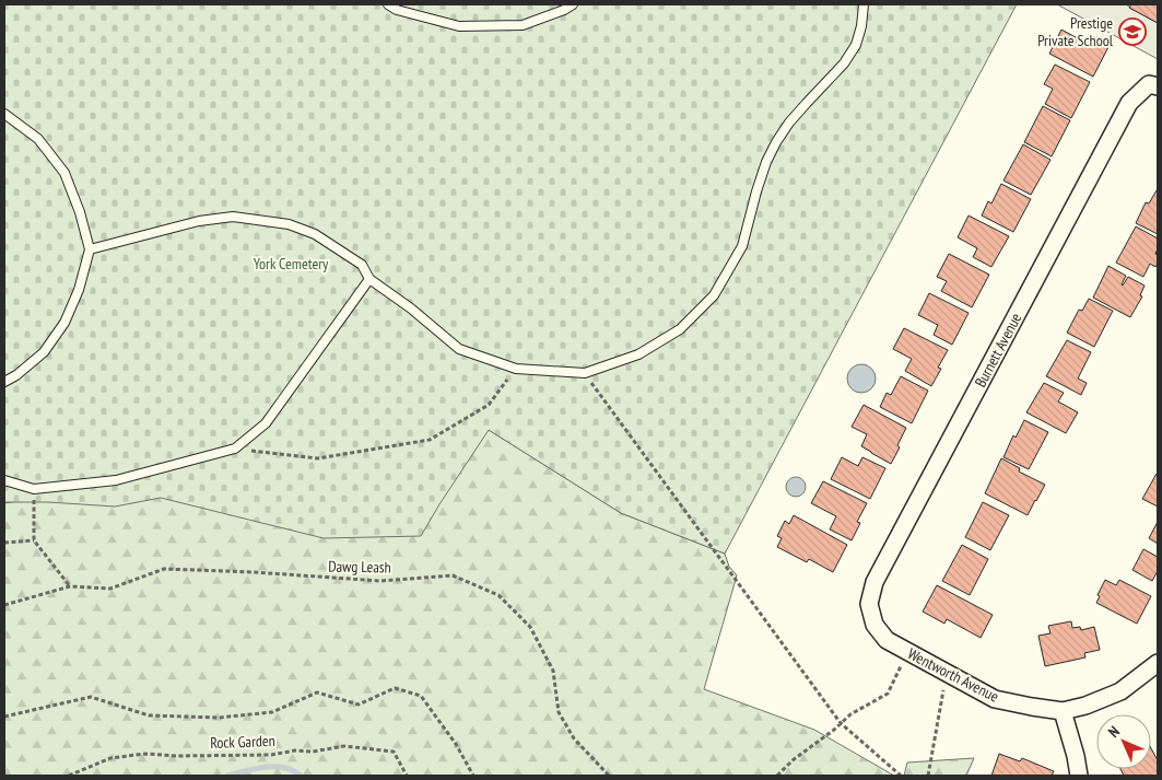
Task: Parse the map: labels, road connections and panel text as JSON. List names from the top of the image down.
{
  "streets": {
    "street": ["Burnett Avenue", "Wentworth Avenue"],
    "path": ["Dawg Leash", "Rock Garden"]
  },
  "crossings": [
    ["Burnett Avenue", "Wentworth Avenue"]
  ],
  "parks": ["York Cemetery"],
  "places": {
    "school or university": ["Prestige Private School"]
  },
  "north": "top left"
}
